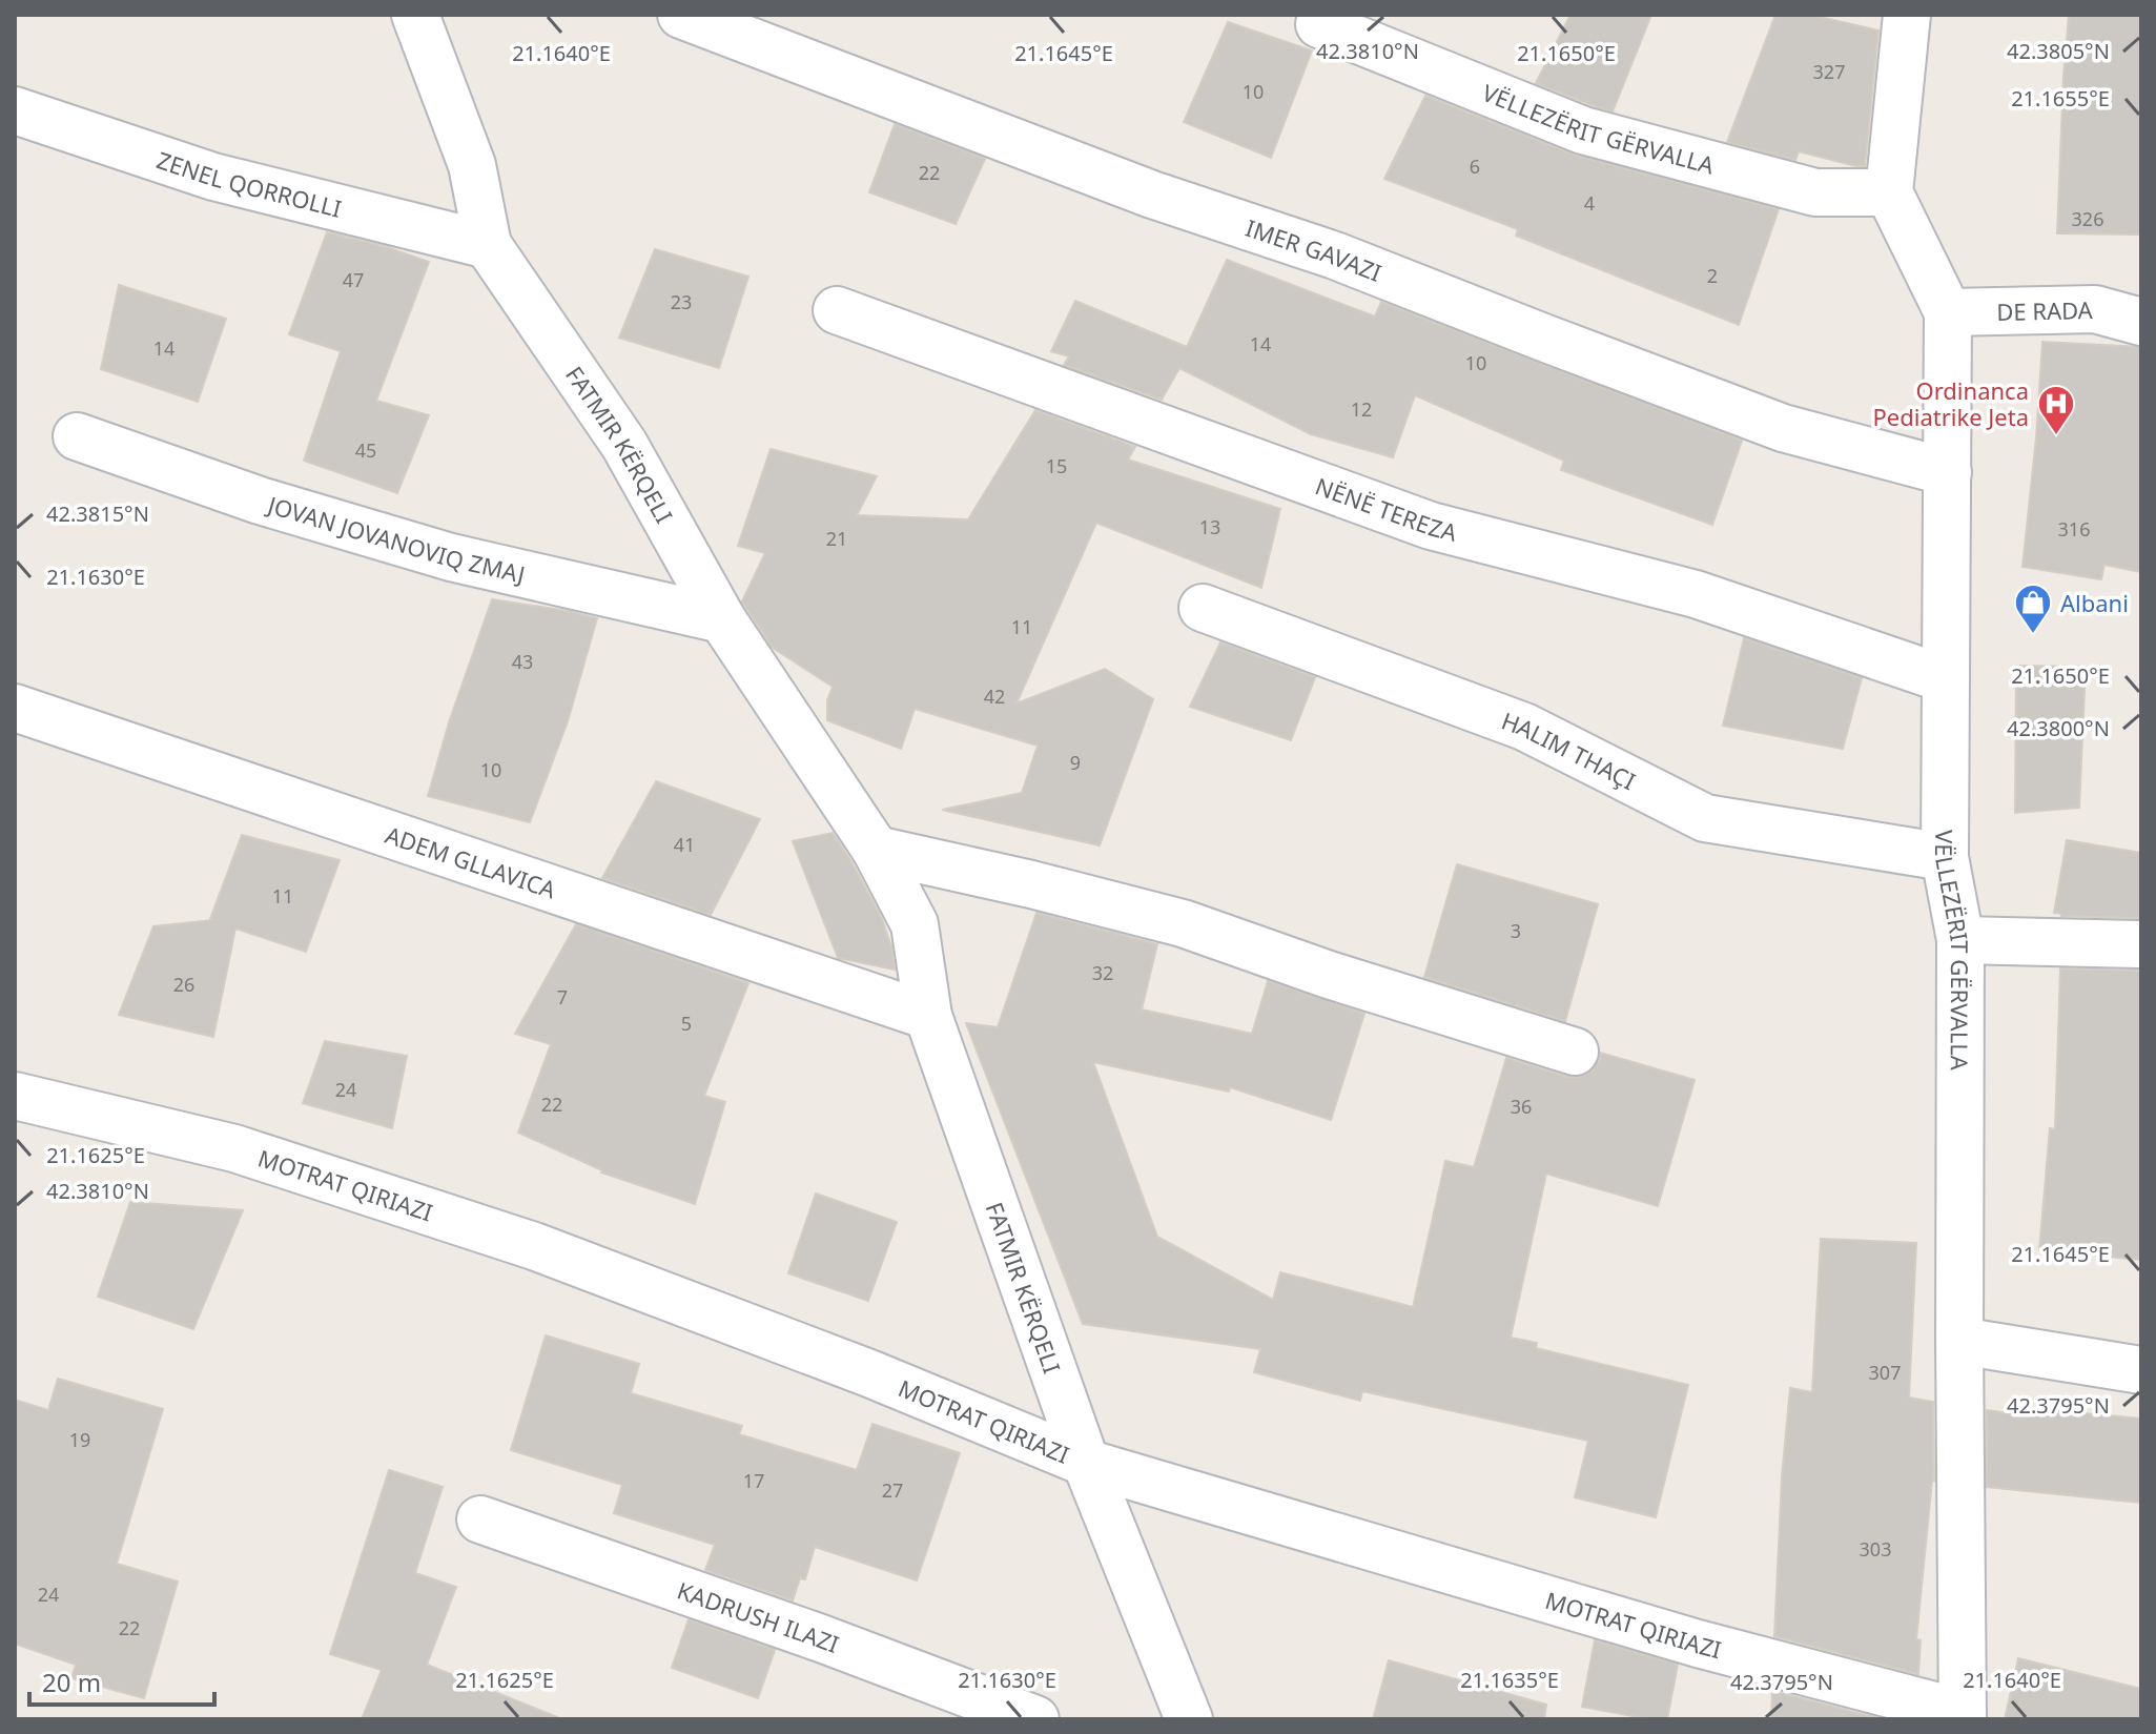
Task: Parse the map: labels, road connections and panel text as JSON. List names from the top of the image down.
{
  "streets": {
    "street": [
      "VËLLEZËRIT GËRVALLA",
      "ZENEL QORROLLI",
      "IMER GAVAZI",
      "DE RADA",
      "FATMIR KËRQELI",
      "NËNË TEREZA",
      "JOVAN JOVANOVIQ ZMAJ",
      "HALIM THAÇI",
      "ADEM GLLAVICA",
      "MOTRAT QIRIAZI",
      "KADRUSH ILAZI"
    ]
  },
  "crossings": [
    ["VËLLEZËRIT GËRVALLA", "IMER GAVAZI"],
    ["VËLLEZËRIT GËRVALLA", "DE RADA"],
    ["VËLLEZËRIT GËRVALLA", "NËNË TEREZA"],
    ["VËLLEZËRIT GËRVALLA", "HALIM THAÇI"],
    ["VËLLEZËRIT GËRVALLA", "MOTRAT QIRIAZI"],
    ["ZENEL QORROLLI", "FATMIR KËRQELI"],
    ["FATMIR KËRQELI", "JOVAN JOVANOVIQ ZMAJ"],
    ["FATMIR KËRQELI", "ADEM GLLAVICA"],
    ["FATMIR KËRQELI", "MOTRAT QIRIAZI"]
  ],
  "places": {
    "hospital": ["Ordinanca Pediatrike Jeta"],
    "shop": ["Albani"]
  },
  "house_numbers": [
    "327",
    "10",
    "6",
    "22",
    "4",
    "326",
    "2",
    "47",
    "23",
    "14",
    "14",
    "10",
    "12",
    "45",
    "15",
    "13",
    "316",
    "21",
    "11",
    "43",
    "42",
    "9",
    "10",
    "41",
    "11",
    "3",
    "32",
    "26",
    "7",
    "5",
    "24",
    "22",
    "36",
    "307",
    "19",
    "17",
    "27",
    "303",
    "24",
    "22"
  ],
  "scale_bar": "20 m",
  "coordinates": [
    "42.3805°N",
    "42.3810°N",
    "21.1640°E",
    "21.1645°E",
    "21.1650°E",
    "21.1655°E",
    "42.3815°N",
    "21.1630°E",
    "42.3800°N",
    "21.1625°E",
    "42.3795°N",
    "21.1635°E"
  ]
}
